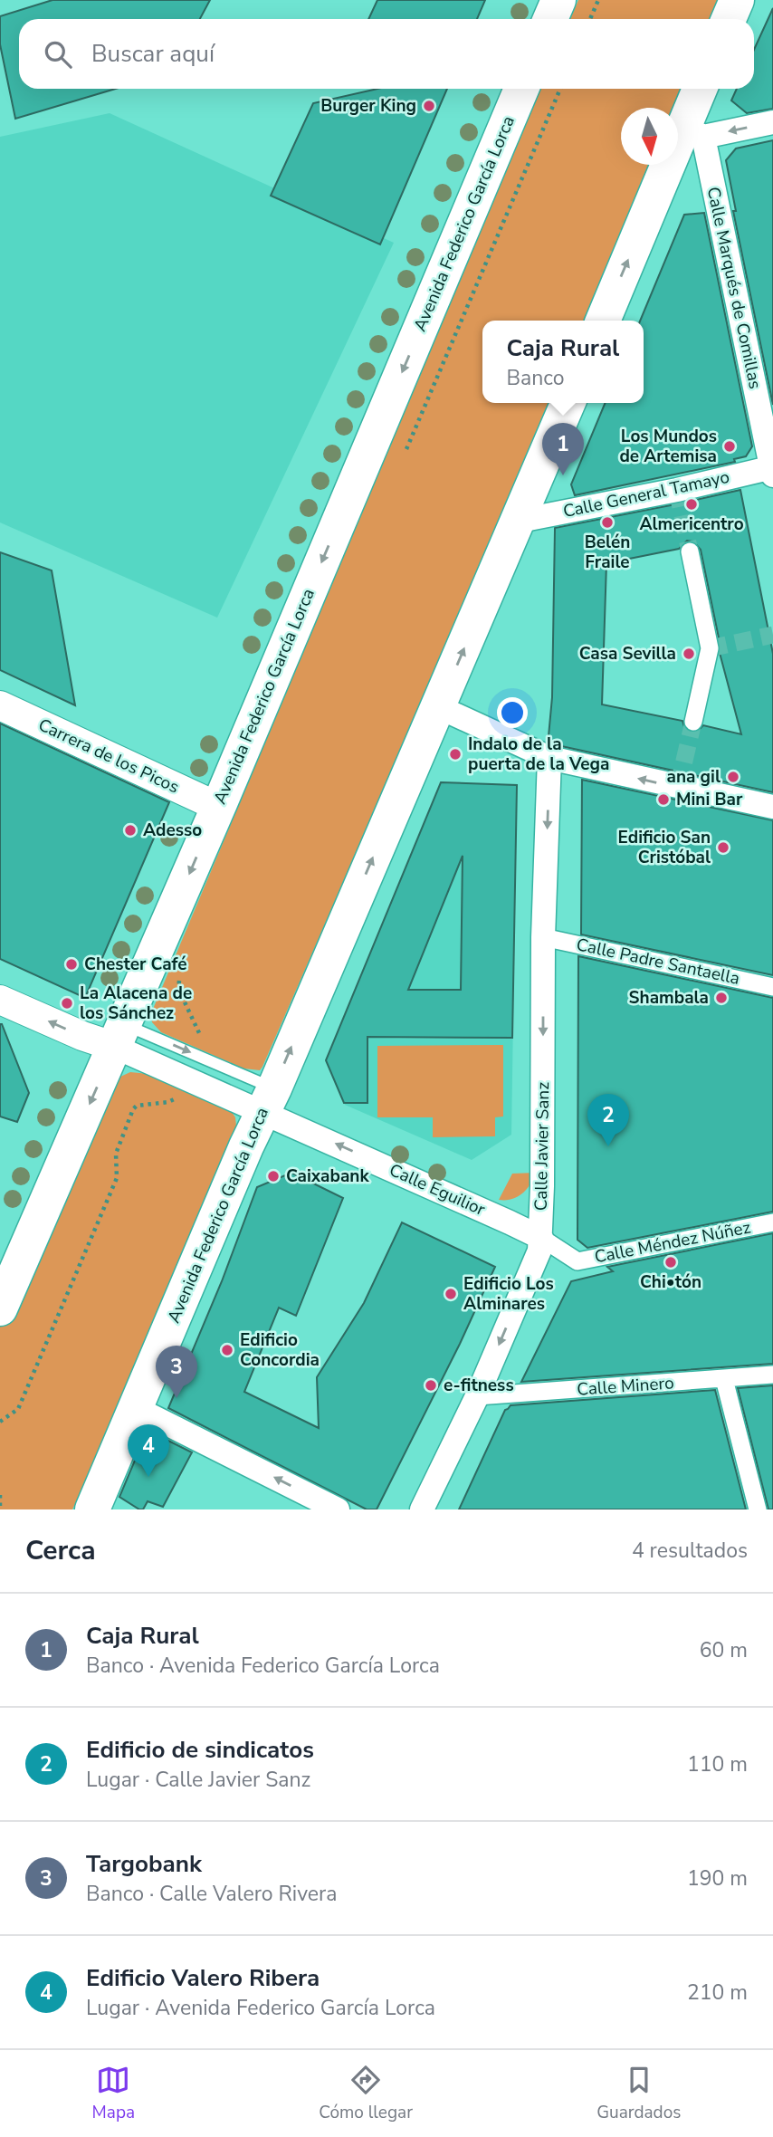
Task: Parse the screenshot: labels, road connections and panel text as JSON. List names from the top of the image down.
{
  "streets": {
    "main road": ["Avenida Federico García Lorca"],
    "street": [
      "Calle Marqués de Comillas",
      "Calle General Tamayo",
      "Carrera de los Picos",
      "Calle Padre Santaella",
      "Calle Javier Sanz",
      "Calle Eguilior",
      "Calle Méndez Núñez",
      "Calle Minero"
    ]
  },
  "crossings": [
    ["Avenida Federico García Lorca", "Calle General Tamayo"],
    ["Avenida Federico García Lorca", "Carrera de los Picos"],
    ["Avenida Federico García Lorca", "Calle Eguilior"],
    ["Calle Marqués de Comillas", "Calle General Tamayo"],
    ["Calle Padre Santaella", "Calle Javier Sanz"],
    ["Calle Javier Sanz", "Calle Eguilior"],
    ["Calle Javier Sanz", "Calle Méndez Núñez"],
    ["Calle Javier Sanz", "Calle Minero"],
    ["Calle Eguilior", "Calle Méndez Núñez"]
  ],
  "one_way": ["Calle Javier Sanz", "Calle Eguilior"],
  "places": [
    "Burger King",
    "Los Mundos de Artemisa",
    "Almericentro",
    "Belén Fraile",
    "Casa Sevilla",
    "Indalo de la puerta de la Vega",
    "ana gil",
    "Mini Bar",
    "Adesso",
    "Edificio San Cristóbal",
    "Chester Café",
    "Shambala",
    "La Alacena de los Sánchez",
    "Caixabank",
    "Chi•tón",
    "Edificio Los Alminares",
    "Edificio Concordia",
    "e-fitness"
  ],
  "north": "bottom",
  "page": {
    "search": "Buscar aquí",
    "popup": ["Caja Rural", "Banco"],
    "pins": [
      "1",
      "2",
      "3",
      "4"
    ],
    "heading": ["Cerca", "4 resultados"],
    "list": [
      {
        "mark": "1",
        "name": "Caja Rural",
        "note": "Banco · Avenida Federico García Lorca",
        "value": "60 m"
      },
      {
        "mark": "2",
        "name": "Edificio de sindicatos",
        "note": "Lugar · Calle Javier Sanz",
        "value": "110 m"
      },
      {
        "mark": "3",
        "name": "Targobank",
        "note": "Banco · Calle Valero Rivera",
        "value": "190 m"
      },
      {
        "mark": "4",
        "name": "Edificio Valero Ribera",
        "note": "Lugar · Avenida Federico García Lorca",
        "value": "210 m"
      }
    ],
    "nav": ["Mapa", "Cómo llegar", "Guardados"]
  }
}
